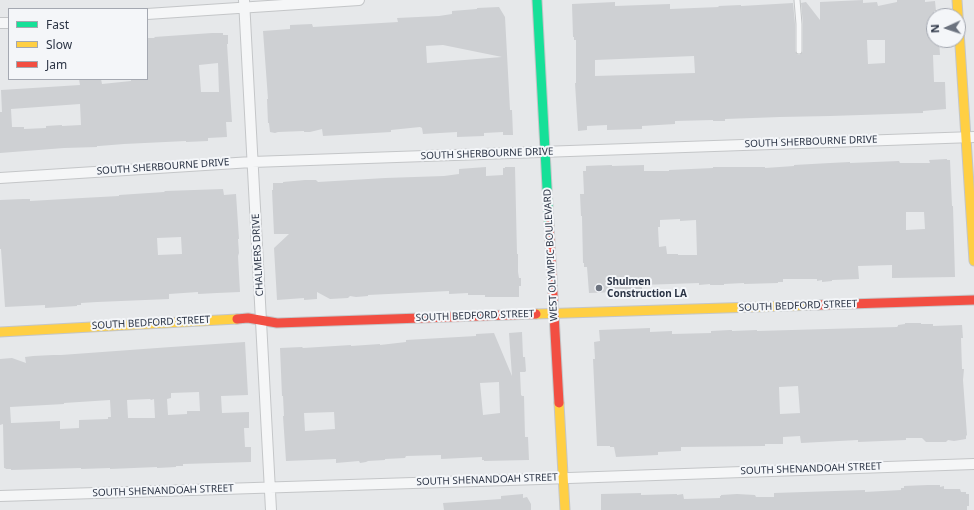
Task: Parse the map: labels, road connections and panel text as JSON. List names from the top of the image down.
{
  "streets": {
    "street": [
      "SOUTH SHERBOURNE DRIVE",
      "CHALMERS DRIVE",
      "WEST OLYMPIC BOULEVARD",
      "SOUTH BEDFORD STREET",
      "SOUTH SHENANDOAH STREET"
    ]
  },
  "crossings": [
    ["SOUTH SHERBOURNE DRIVE", "CHALMERS DRIVE"],
    ["SOUTH SHERBOURNE DRIVE", "WEST OLYMPIC BOULEVARD"],
    ["CHALMERS DRIVE", "SOUTH BEDFORD STREET"],
    ["CHALMERS DRIVE", "SOUTH SHENANDOAH STREET"],
    ["WEST OLYMPIC BOULEVARD", "SOUTH BEDFORD STREET"],
    ["WEST OLYMPIC BOULEVARD", "SOUTH SHENANDOAH STREET"]
  ],
  "places": ["Shulmen Construction LA"],
  "legend": ["Fast", "Slow", "Jam"],
  "north": "left"
}
